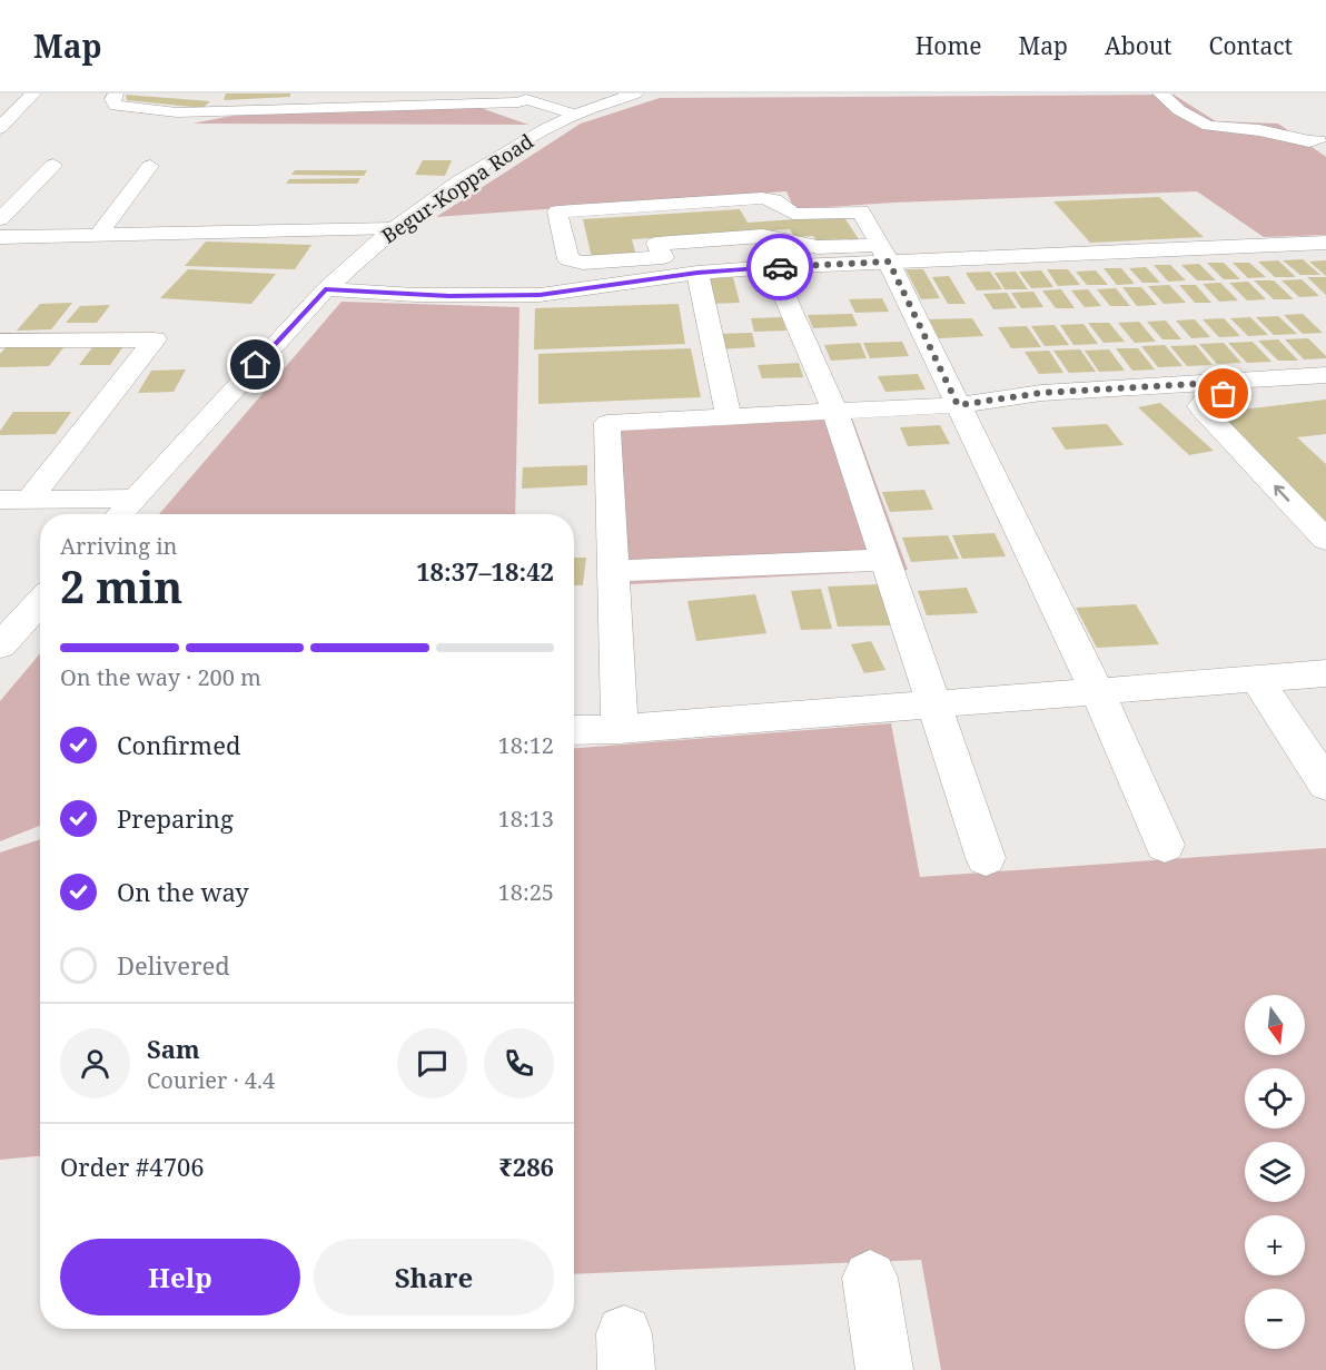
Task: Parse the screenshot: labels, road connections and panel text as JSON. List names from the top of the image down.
{
  "streets": {
    "street": ["Begur-Koppa Road"]
  },
  "north": "bottom",
  "page": {
    "header": "Map",
    "nav": [
      "Home",
      "Map",
      "About",
      "Contact"
    ],
    "heading": ["2 min", "Arriving in", "18:37–18:42"],
    "panel": [
      "Sam",
      "Courier · 4.4",
      "Order #4706",
      "₹286"
    ],
    "bar": "On the way · 200 m",
    "list": [
      ["Confirmed", "18:12"],
      ["Preparing", "18:13"],
      ["On the way", "18:25"],
      "Delivered"
    ],
    "map_buttons": ["+", "−"],
    "buttons": ["Help", "Share"]
  }
}
